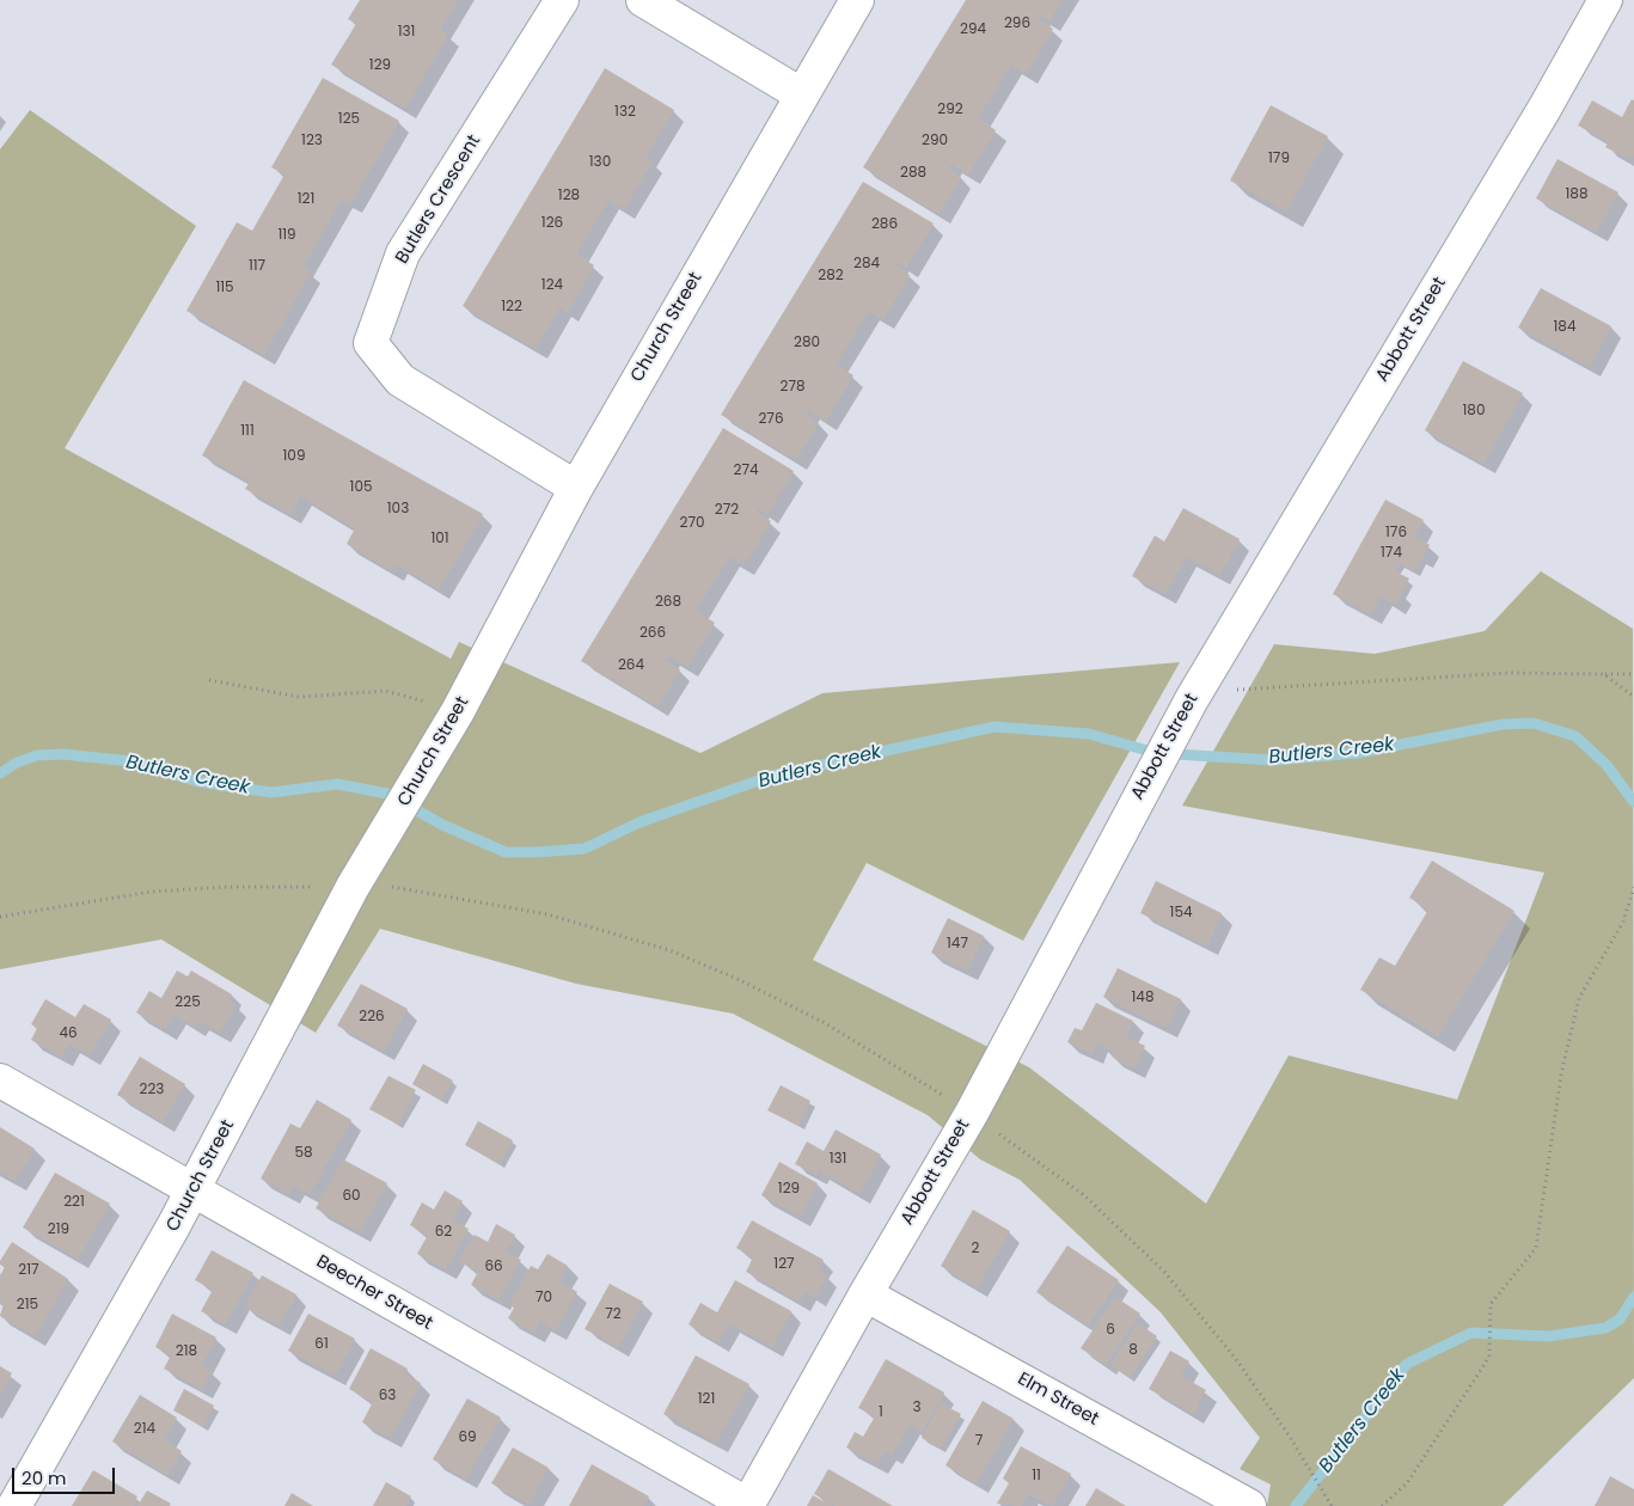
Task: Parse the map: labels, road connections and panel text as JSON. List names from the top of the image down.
{
  "streets": {
    "street": [
      "Butlers Crescent",
      "Church Street",
      "Abbott Street",
      "Beecher Street",
      "Elm Street"
    ]
  },
  "crossings": [
    ["Butlers Crescent", "Church Street"],
    ["Church Street", "Beecher Street"],
    ["Abbott Street", "Beecher Street"],
    ["Abbott Street", "Elm Street"]
  ],
  "water": ["Butlers Creek"],
  "house_numbers": [
    "296",
    "294",
    "131",
    "129",
    "292",
    "132",
    "125",
    "123",
    "290",
    "179",
    "130",
    "288",
    "188",
    "128",
    "121",
    "126",
    "286",
    "119",
    "284",
    "117",
    "282",
    "124",
    "115",
    "122",
    "184",
    "280",
    "278",
    "180",
    "276",
    "111",
    "109",
    "274",
    "105",
    "103",
    "272",
    "270",
    "176",
    "101",
    "174",
    "268",
    "266",
    "264",
    "154",
    "147",
    "148",
    "225",
    "226",
    "46",
    "223",
    "58",
    "131",
    "129",
    "60",
    "221",
    "219",
    "62",
    "2",
    "127",
    "66",
    "217",
    "70",
    "215",
    "72",
    "6",
    "61",
    "8",
    "218",
    "63",
    "121",
    "3",
    "1",
    "214",
    "69",
    "7",
    "11"
  ],
  "scale_bar": "20 m"
}
